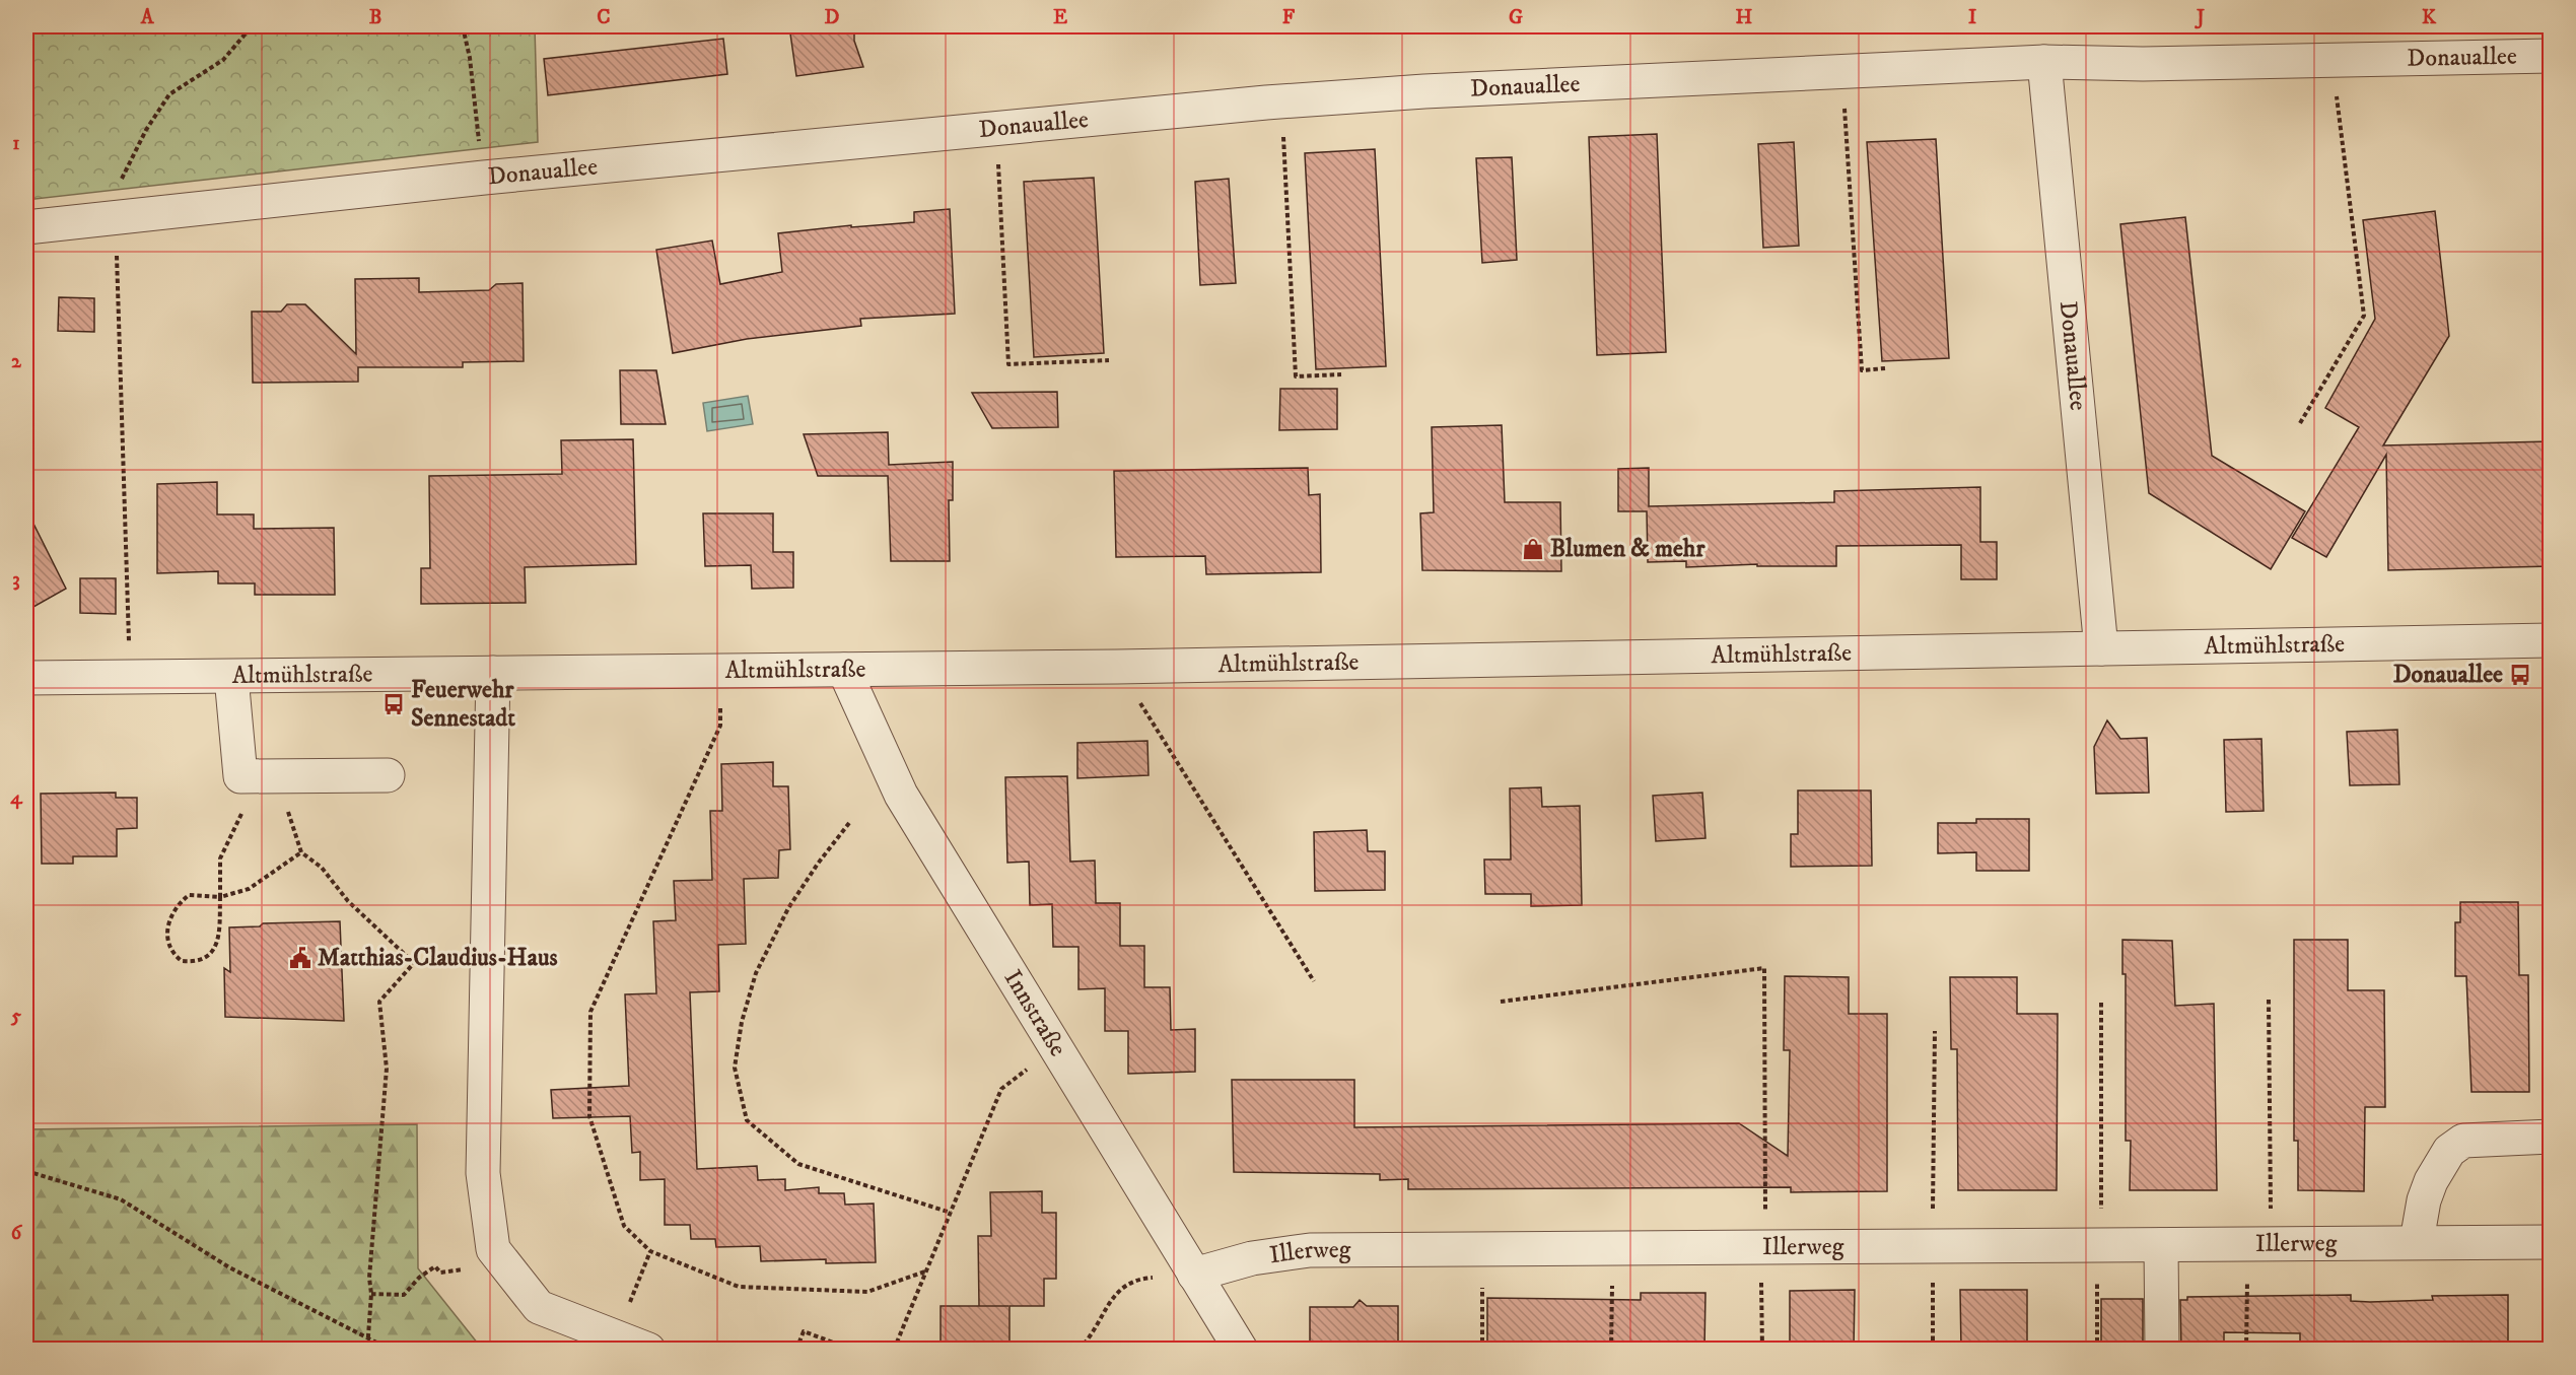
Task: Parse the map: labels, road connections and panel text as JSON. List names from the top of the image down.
{
  "streets": {
    "street": [
      "Donauallee",
      "Altmühlstraße",
      "Innstraße",
      "Illerweg"
    ]
  },
  "crossings": [
    ["Donauallee", "Altmühlstraße"],
    ["Altmühlstraße", "Innstraße"],
    ["Innstraße", "Illerweg"]
  ],
  "places": {
    "shop": ["Blumen & mehr"],
    "bus stop": ["Donauallee", "Feuerwehr Sennestadt"],
    "public building": ["Matthias-Claudius-Haus"]
  },
  "grid": {
    "columns": [
      "A",
      "B",
      "C",
      "D",
      "E",
      "F",
      "G",
      "H",
      "I",
      "J",
      "K"
    ],
    "rows": [
      "1",
      "2",
      "3",
      "4",
      "5",
      "6"
    ]
  }
}
